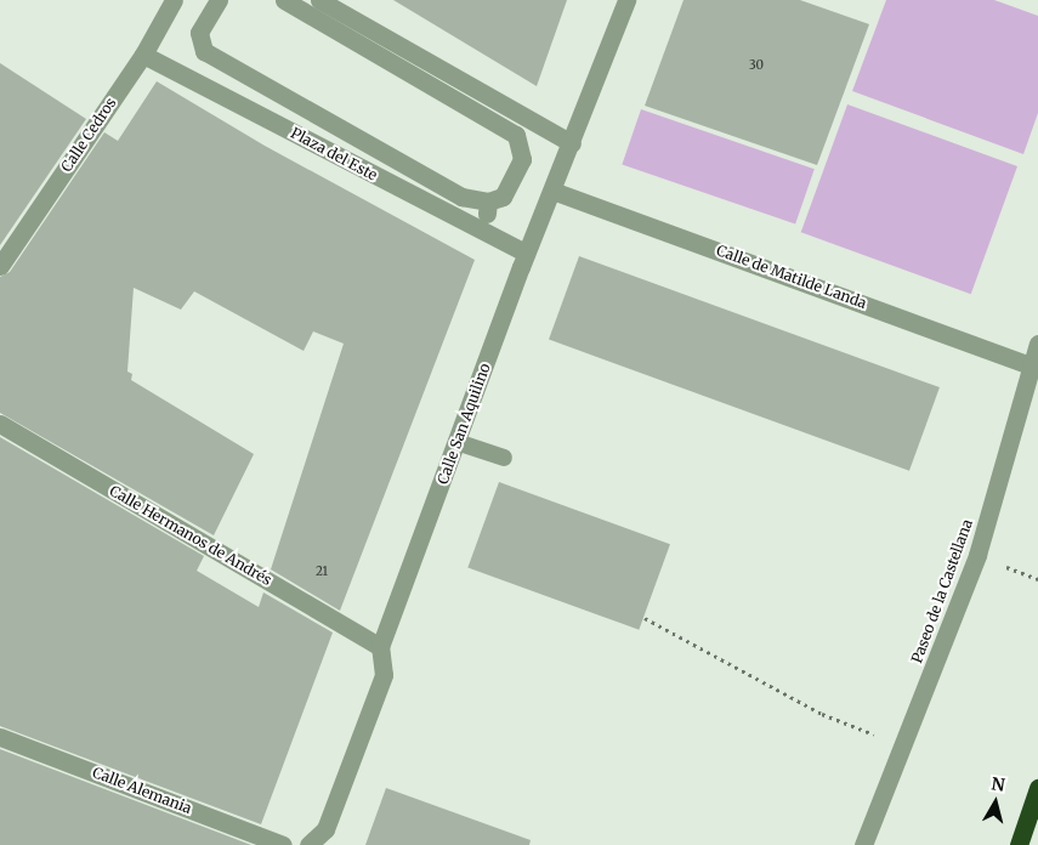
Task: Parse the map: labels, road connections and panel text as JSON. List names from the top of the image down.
{
  "streets": {
    "street": [
      "Calle Cedros",
      "Plaza del Este",
      "Calle de Matilde Landa",
      "Calle San Aquilino",
      "Calle Hermanos de Andrés",
      "Paseo de la Castellana",
      "Calle Alemania"
    ]
  },
  "crossings": [
    ["Calle Cedros", "Plaza del Este"],
    ["Plaza del Este", "Calle San Aquilino"],
    ["Calle de Matilde Landa", "Calle San Aquilino"],
    ["Calle de Matilde Landa", "Paseo de la Castellana"],
    ["Calle San Aquilino", "Calle Hermanos de Andrés"]
  ],
  "house_numbers": ["30", "21"],
  "north": "top"
}
